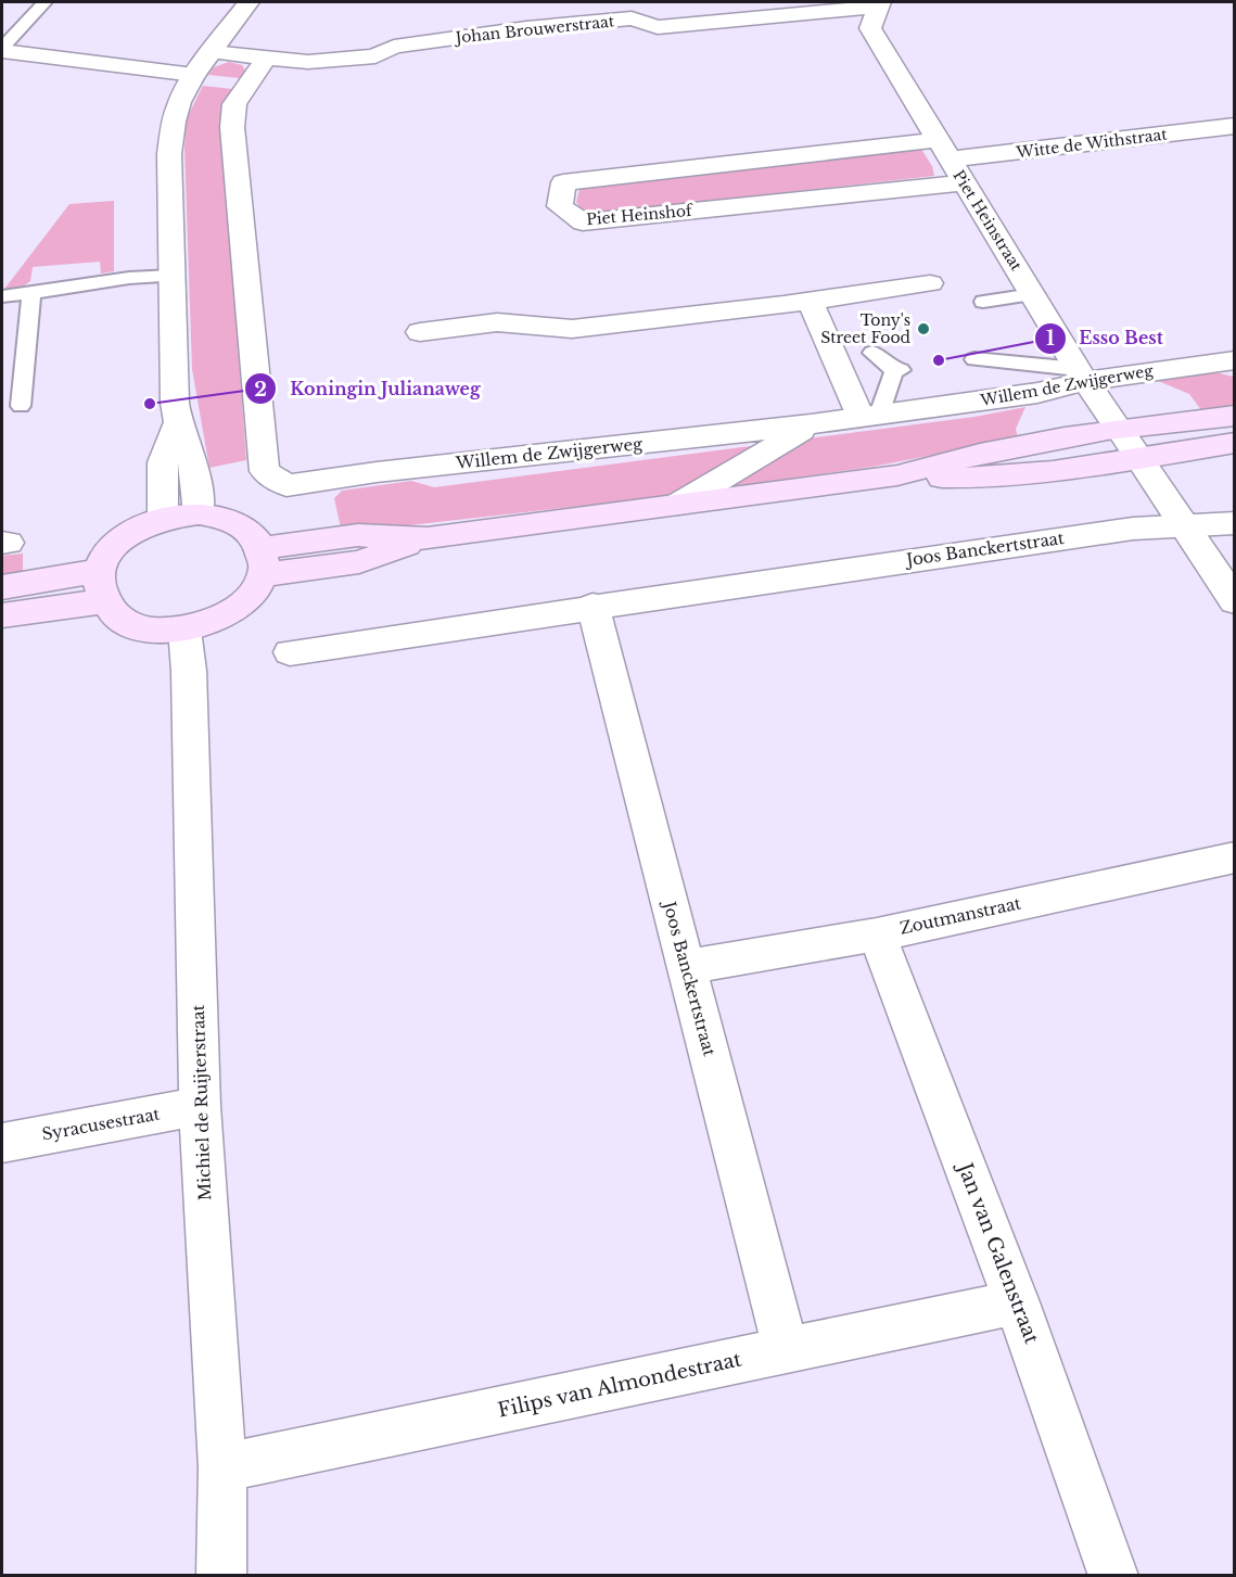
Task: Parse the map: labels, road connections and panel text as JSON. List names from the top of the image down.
{
  "streets": {
    "main road": ["Willem de Zwijgerweg"],
    "street": [
      "Johan Brouwerstraat",
      "Witte de Withstraat",
      "Piet Heinshof",
      "Piet Heinstraat",
      "Joos Banckertstraat",
      "Zoutmanstraat",
      "Michiel de Ruijterstraat",
      "Syracusestraat",
      "Jan van Galenstraat",
      "Filips van Almondestraat"
    ]
  },
  "crossings": [
    ["Johan Brouwerstraat", "Piet Heinstraat"],
    ["Johan Brouwerstraat", "Willem de Zwijgerweg"],
    ["Witte de Withstraat", "Piet Heinshof"],
    ["Witte de Withstraat", "Piet Heinstraat"],
    ["Piet Heinshof", "Piet Heinstraat"],
    ["Piet Heinstraat", "Willem de Zwijgerweg"],
    ["Piet Heinstraat", "Joos Banckertstraat"],
    ["Willem de Zwijgerweg", "Michiel de Ruijterstraat"],
    ["Joos Banckertstraat", "Zoutmanstraat"],
    ["Joos Banckertstraat", "Filips van Almondestraat"],
    ["Zoutmanstraat", "Jan van Galenstraat"],
    ["Michiel de Ruijterstraat", "Syracusestraat"],
    ["Michiel de Ruijterstraat", "Filips van Almondestraat"],
    ["Jan van Galenstraat", "Filips van Almondestraat"]
  ],
  "places": ["Tony's Street Food", "Esso Best", "Koningin Julianaweg"]
}
